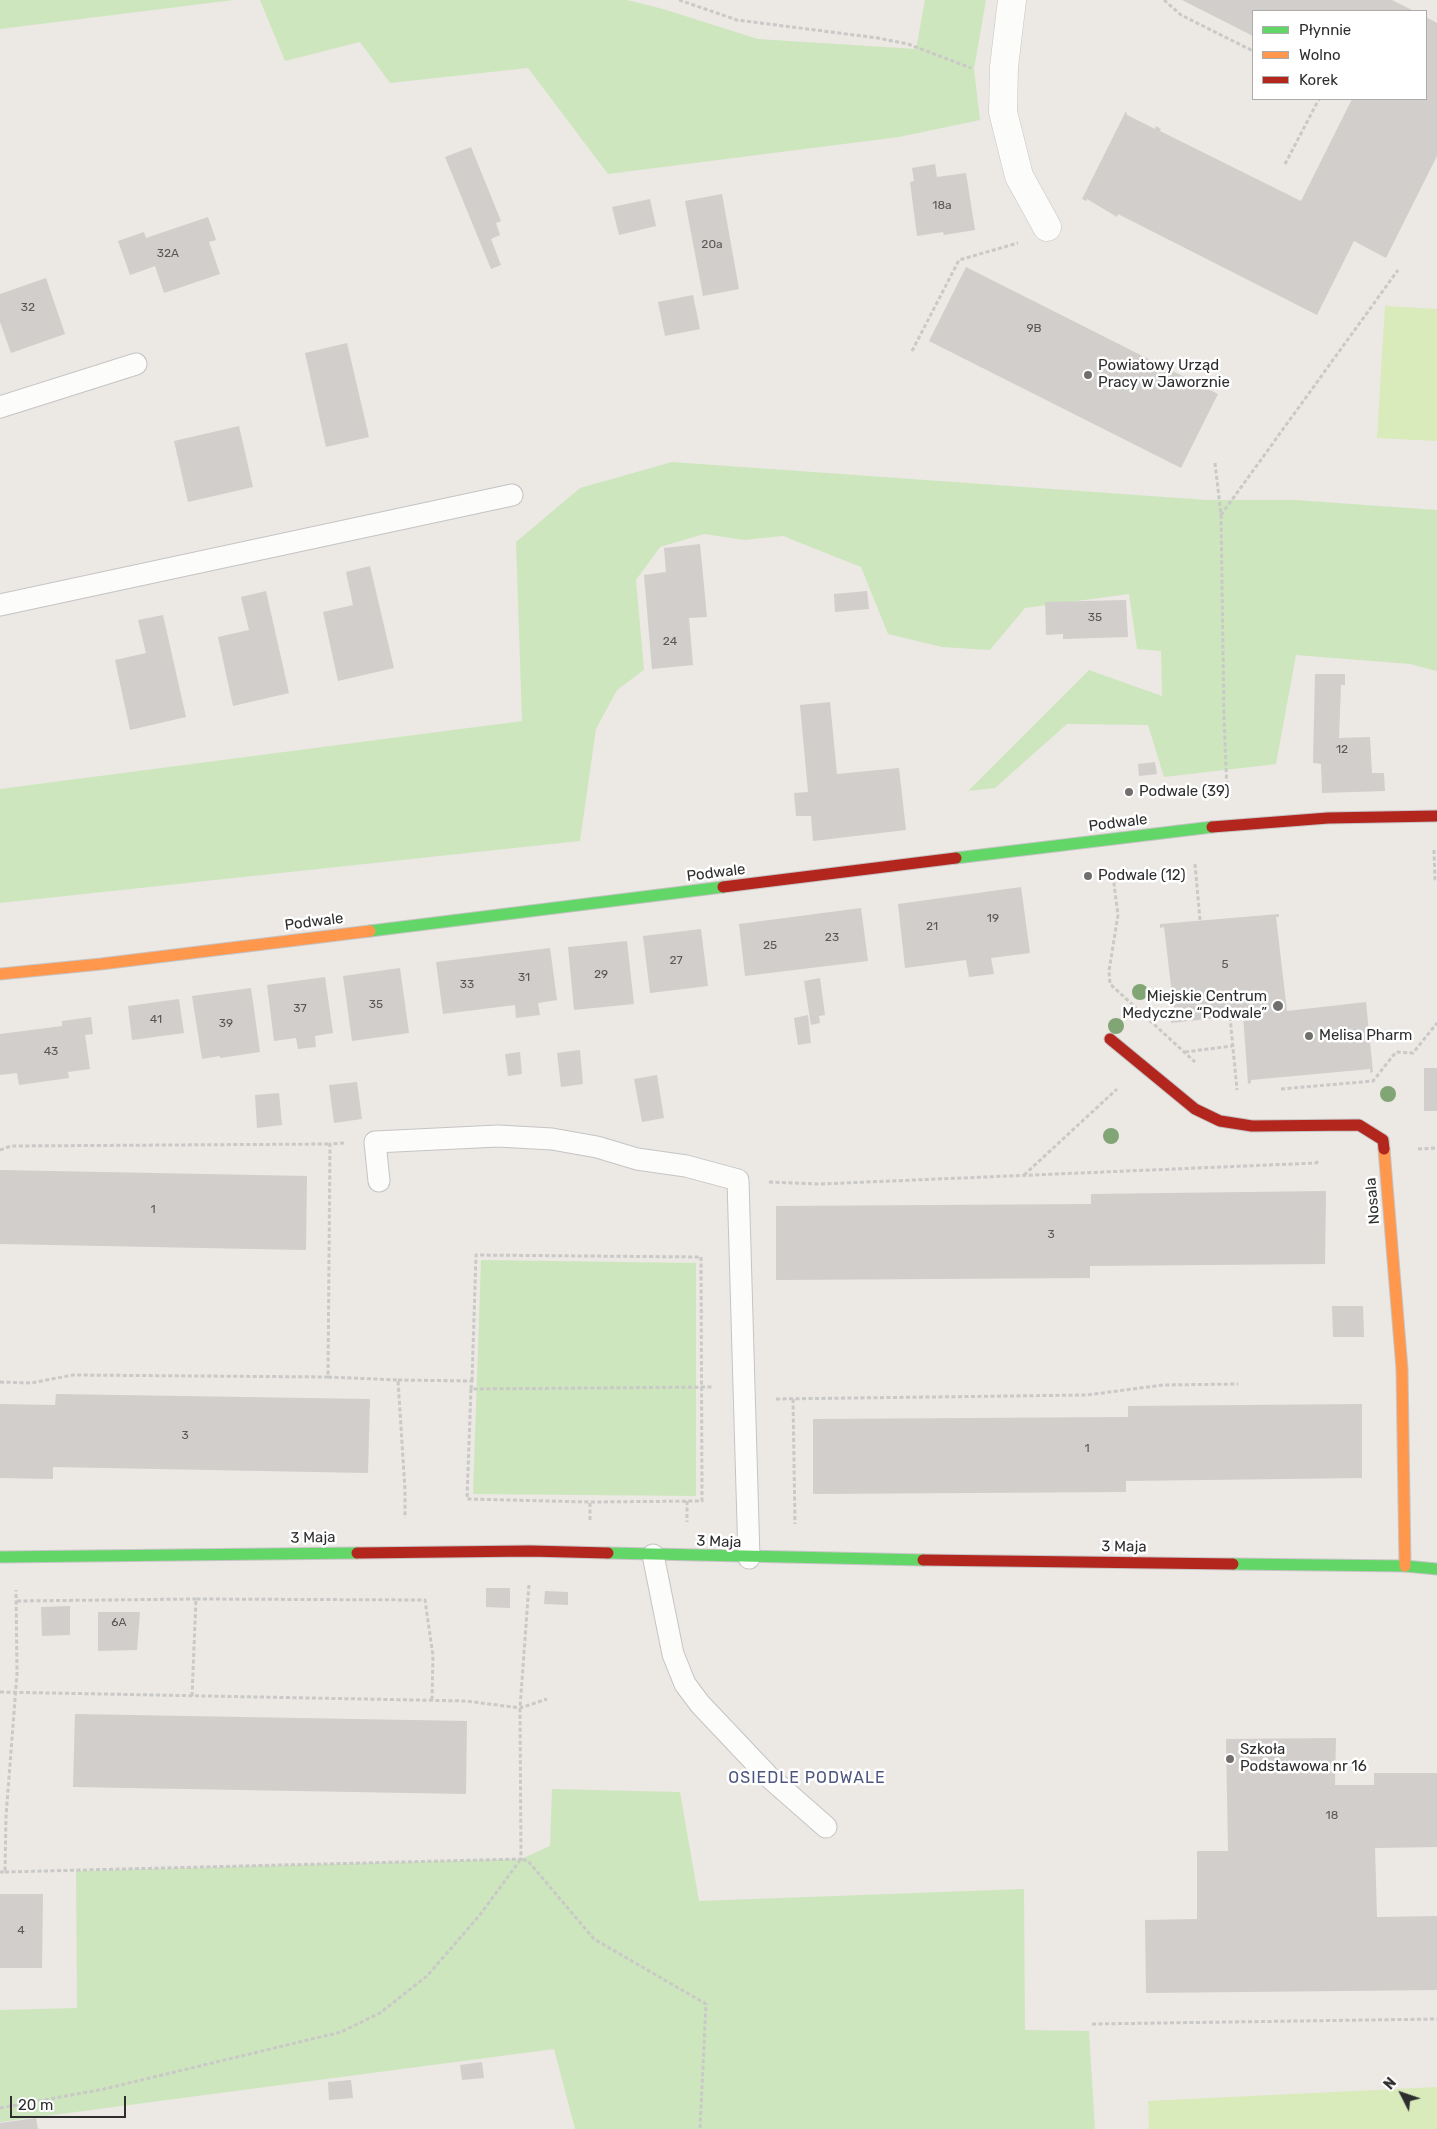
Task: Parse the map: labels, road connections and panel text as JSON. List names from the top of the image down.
{
  "streets": {
    "street": ["Podwale", "Nosala", "3 Maja"]
  },
  "crossings": [
    ["Nosala", "3 Maja"]
  ],
  "districts": ["OSIEDLE PODWALE"],
  "places": [
    "Powiatowy Urząd Pracy w Jaworznie",
    "Podwale (39)",
    "Podwale (12)",
    "Miejskie Centrum Medyczne “Podwale”",
    "Melisa Pharm",
    "Szkoła Podstawowa nr 16"
  ],
  "house_numbers": [
    "18a",
    "20a",
    "32A",
    "32",
    "9B",
    "35",
    "24",
    "12",
    "19",
    "21",
    "23",
    "25",
    "27",
    "5",
    "29",
    "31",
    "33",
    "35",
    "37",
    "41",
    "39",
    "43",
    "1",
    "3",
    "3",
    "1",
    "6A",
    "18",
    "4"
  ],
  "legend": ["Płynnie", "Wolno", "Korek"],
  "scale_bar": "20 m",
  "north": "top left"
}
